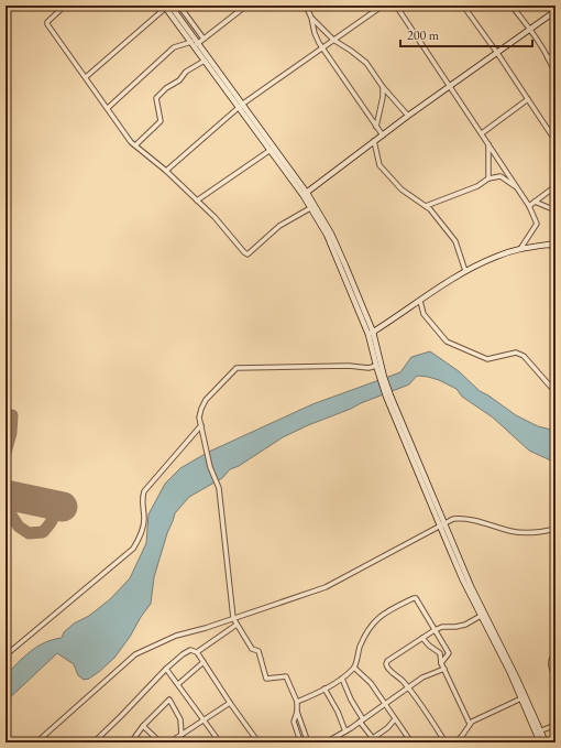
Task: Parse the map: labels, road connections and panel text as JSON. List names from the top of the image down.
{
  "scale_bar": "200 m"
}
